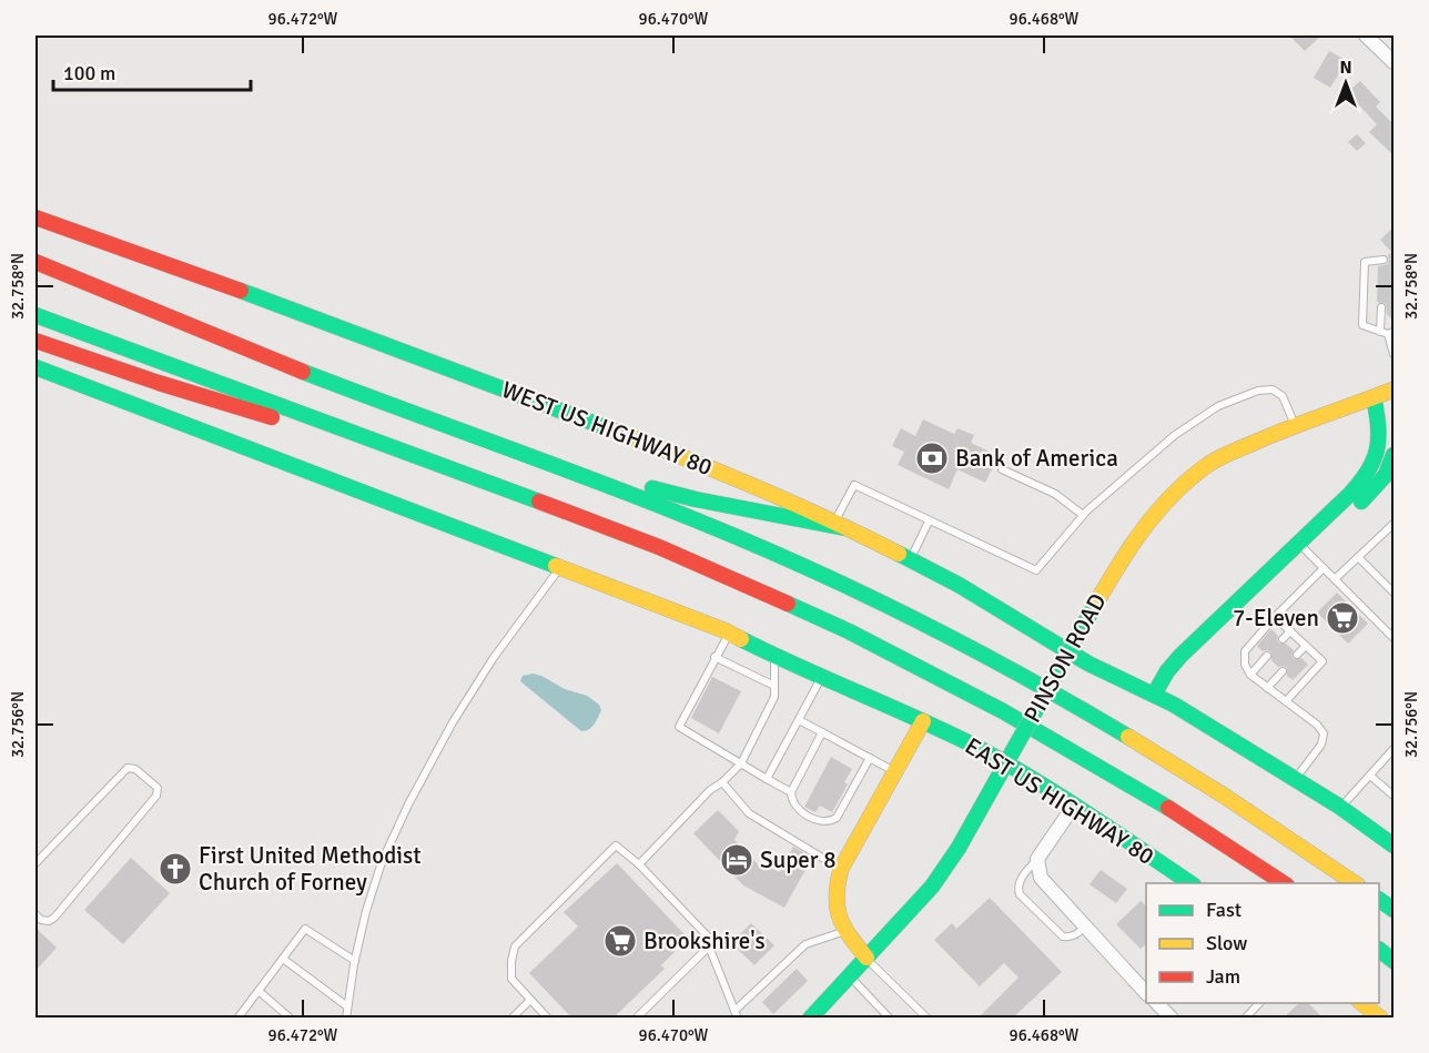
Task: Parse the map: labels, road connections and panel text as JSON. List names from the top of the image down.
{
  "streets": {
    "main road": ["WEST US HIGHWAY 80", "PINSON ROAD", "EAST US HIGHWAY 80"]
  },
  "places": {
    "bank": ["Bank of America"],
    "supermarket": ["7-Eleven", "Brookshire's"],
    "hotel": ["Super 8"],
    "church": ["First United Methodist Church of Forney"]
  },
  "legend": ["Fast", "Slow", "Jam"],
  "scale_bar": "100 m",
  "north": "top",
  "coordinates": [
    "96.472°W",
    "96.470°W",
    "96.468°W",
    "32.758°N",
    "32.756°N"
  ]
}
